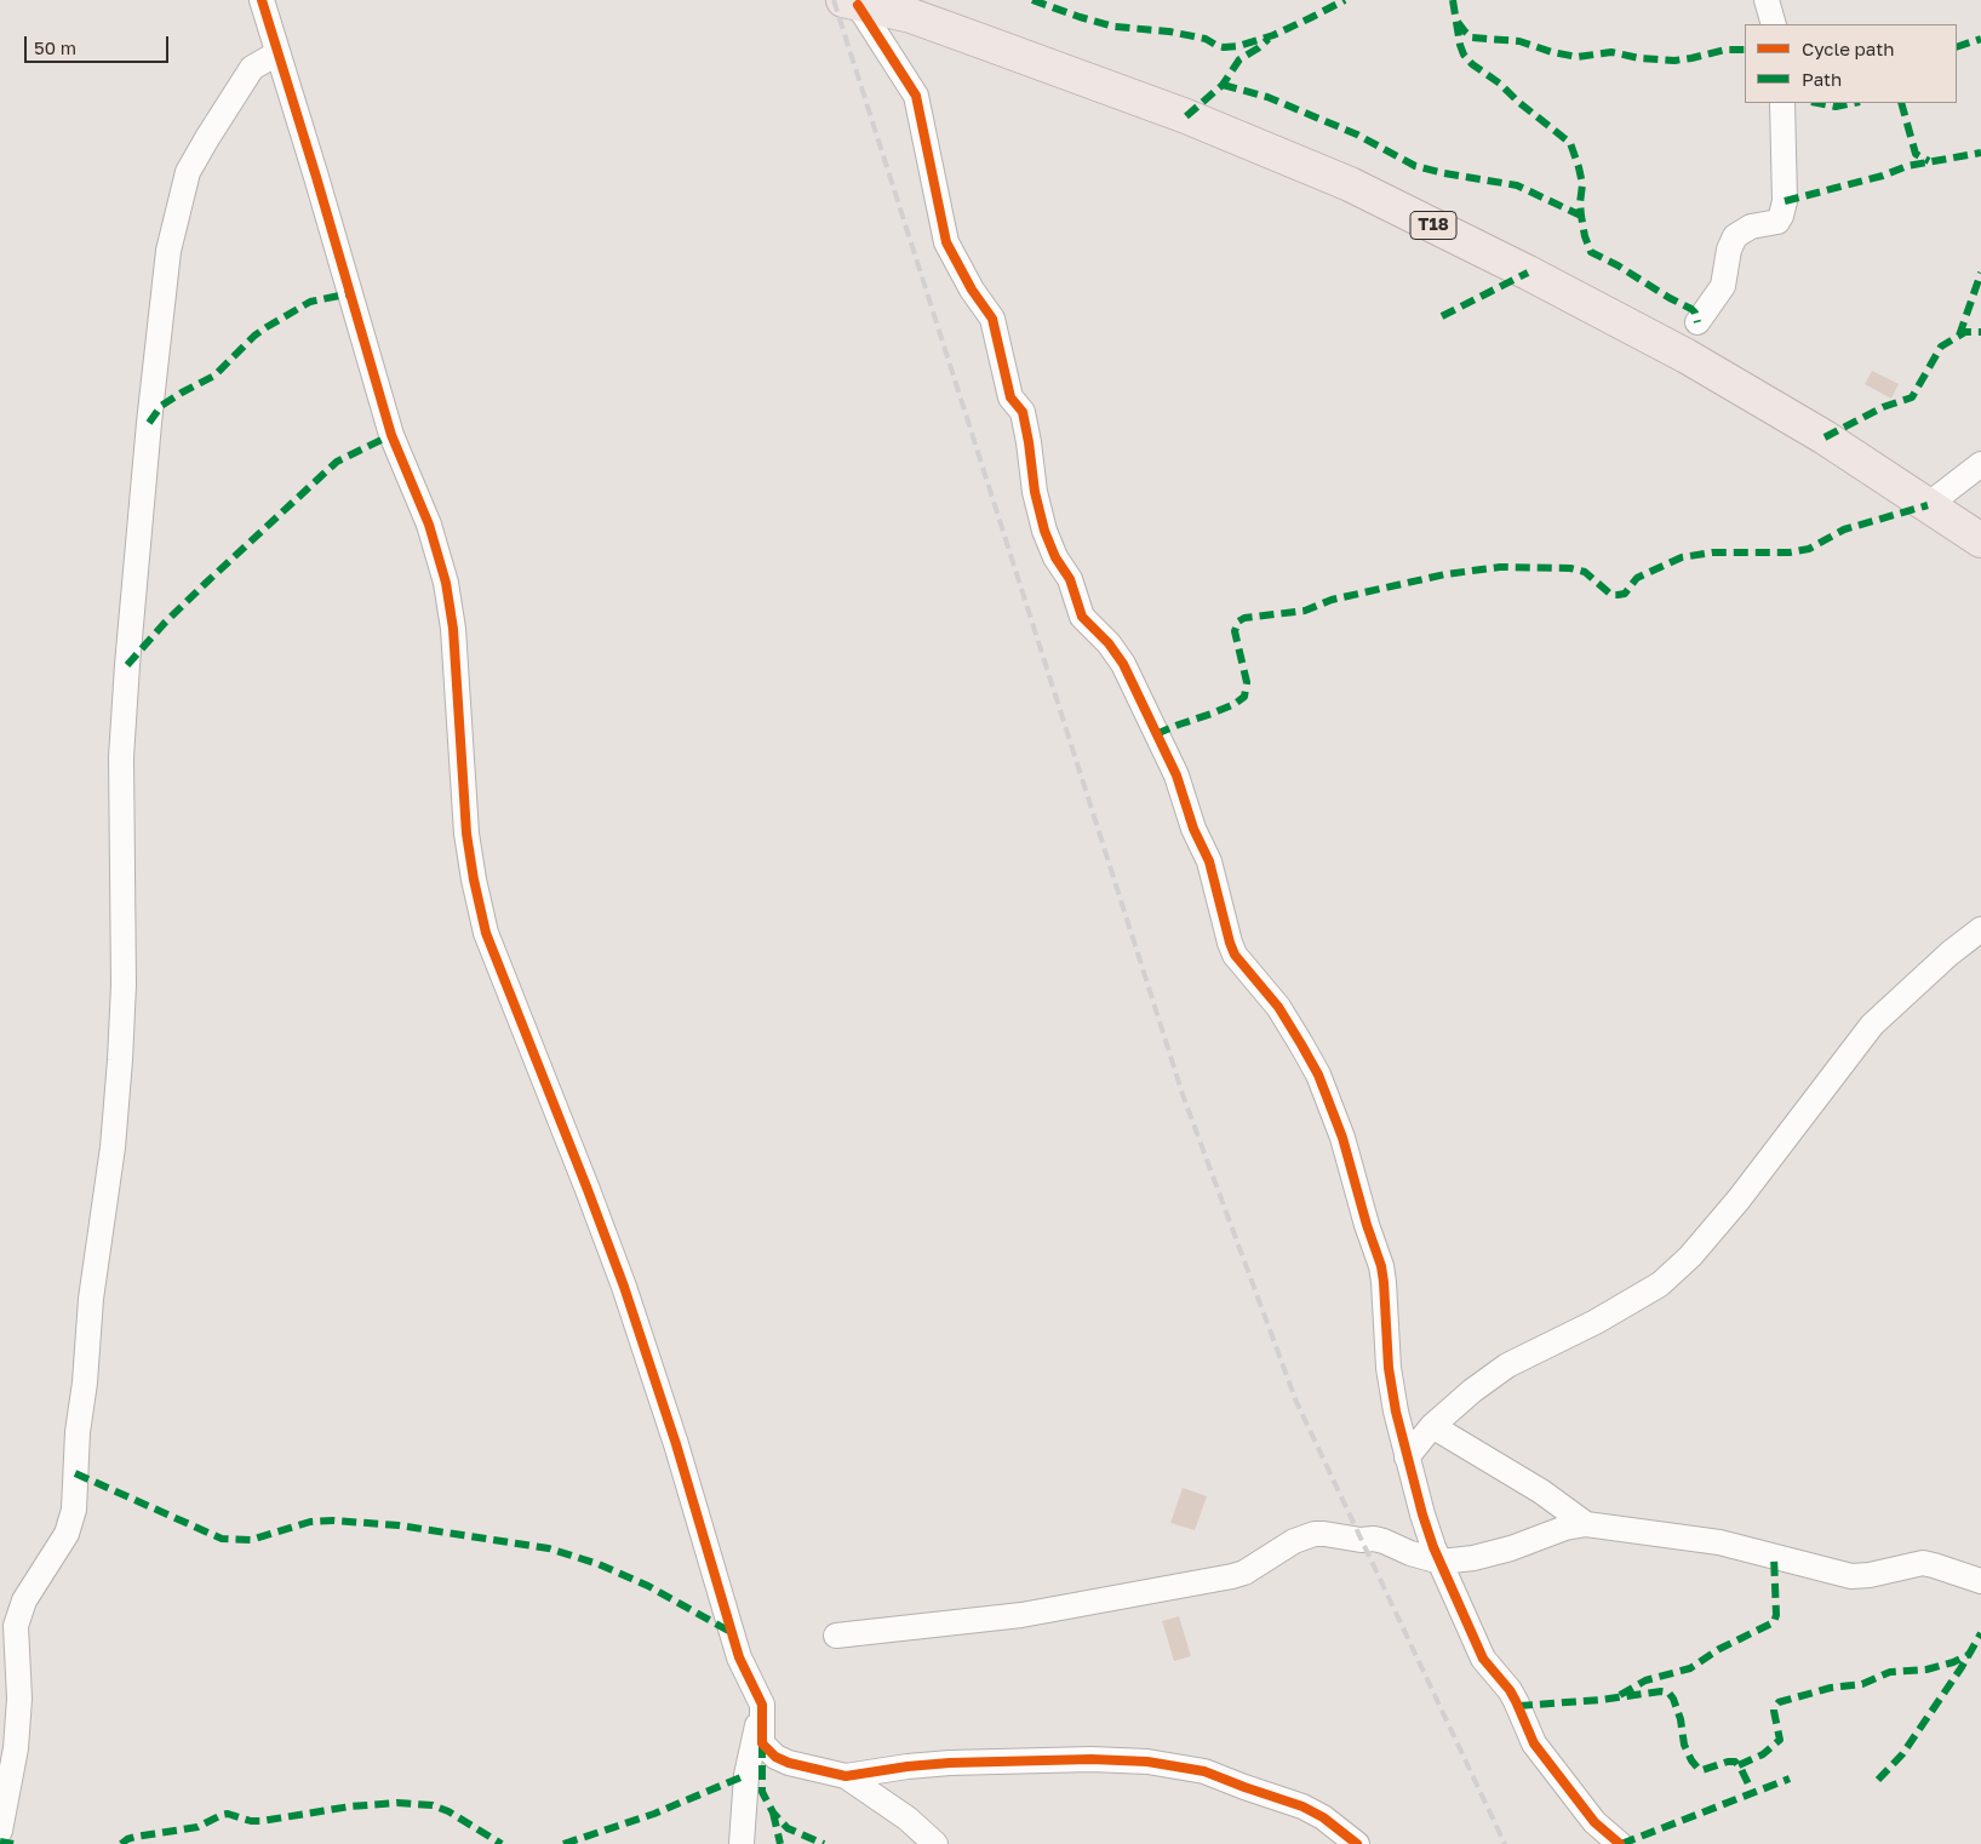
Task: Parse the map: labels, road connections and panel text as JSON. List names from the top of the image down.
{
  "streets": {
    "highway": ["T18"]
  },
  "legend": ["Cycle path", "Path"],
  "scale_bar": "50 m"
}
